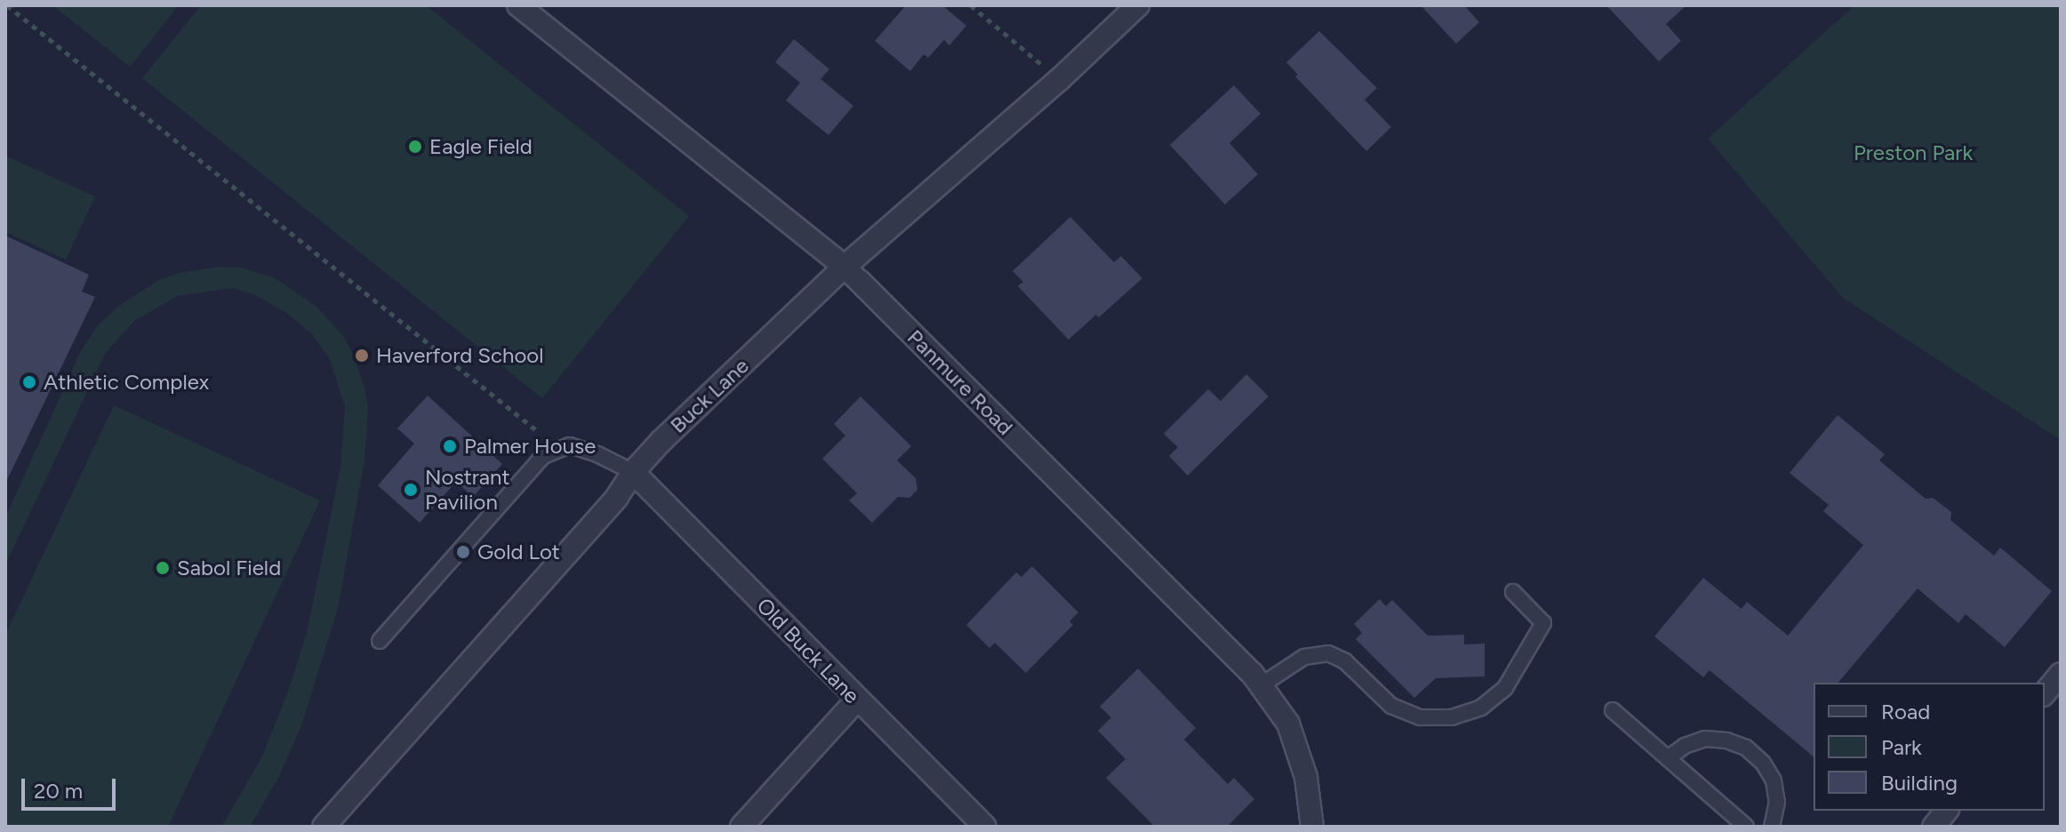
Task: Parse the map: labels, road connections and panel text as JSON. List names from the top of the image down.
{
  "streets": {
    "street": ["Panmure Road", "Buck Lane", "Old Buck Lane"]
  },
  "crossings": [
    ["Panmure Road", "Buck Lane"],
    ["Buck Lane", "Old Buck Lane"]
  ],
  "parks": ["Preston Park"],
  "places": [
    "Eagle Field",
    "Haverford School",
    "Athletic Complex",
    "Palmer House",
    "Nostrant Pavilion",
    "Gold Lot",
    "Sabol Field"
  ],
  "legend": ["Road", "Park", "Building"],
  "scale_bar": "20 m"
}
